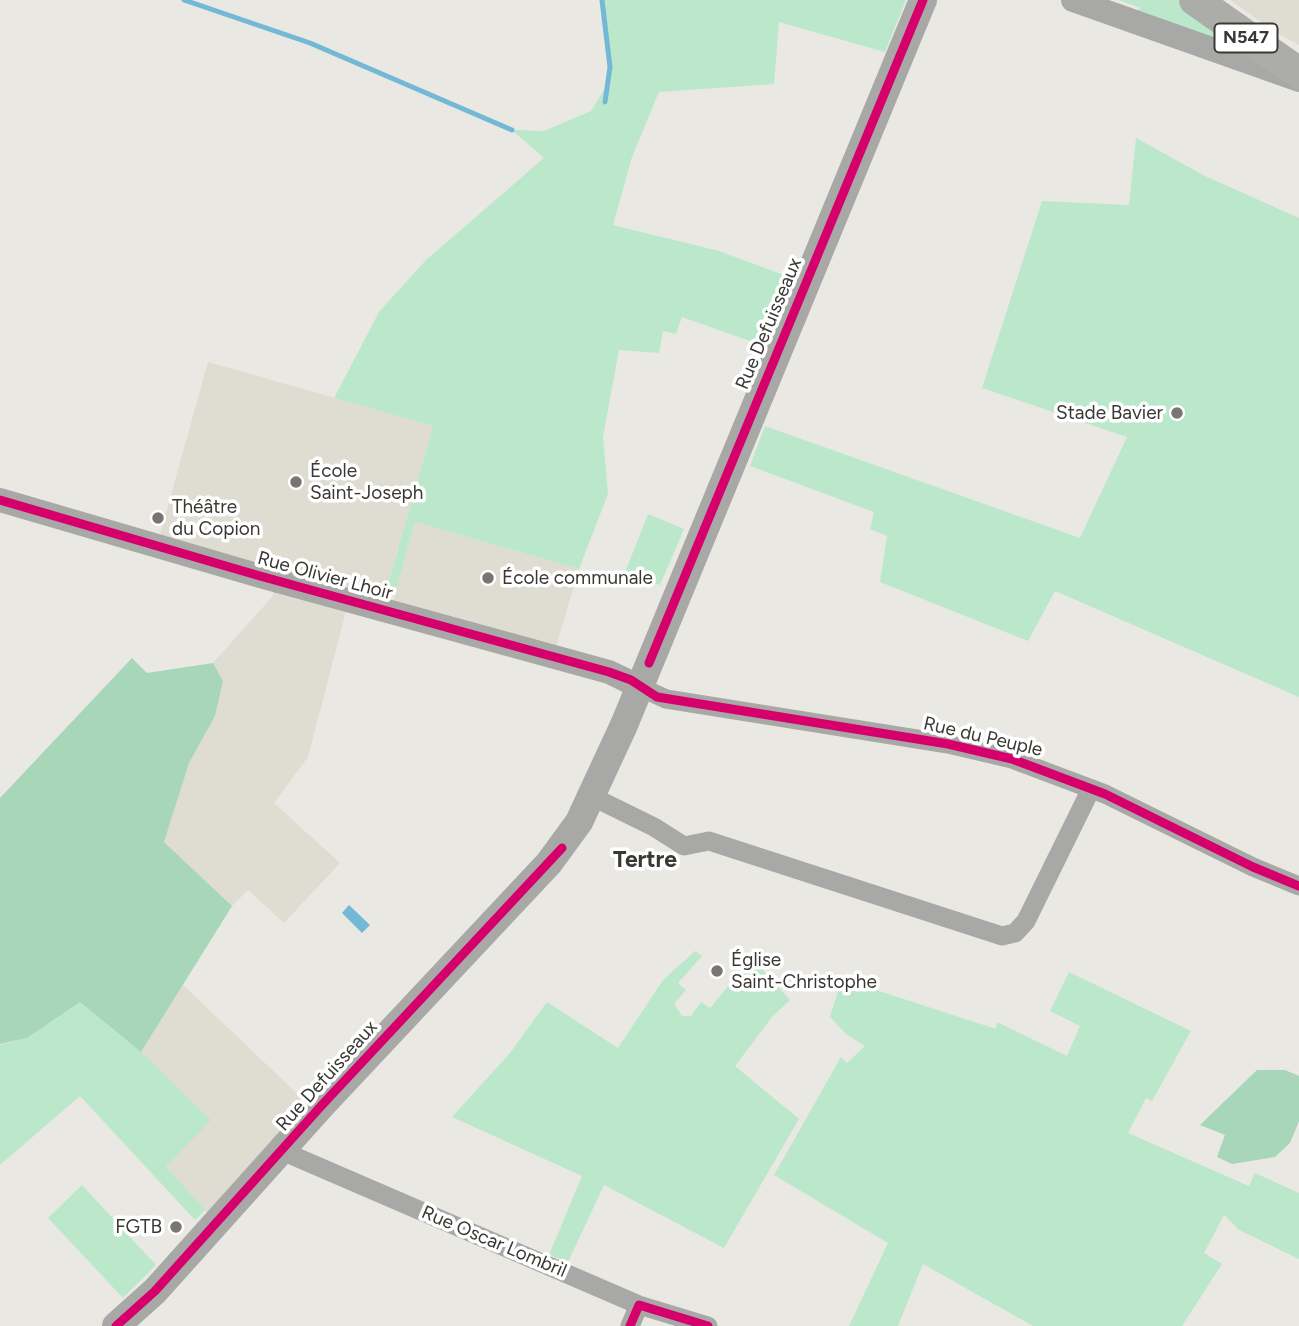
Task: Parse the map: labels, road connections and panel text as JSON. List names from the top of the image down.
{
  "streets": {
    "main road": ["N547", "Rue Defuisseaux"],
    "street": ["Rue Olivier Lhoir", "Rue du Peuple", "Rue Oscar Lombril"]
  },
  "crossings": [
    ["Rue Defuisseaux", "Rue Olivier Lhoir"],
    ["Rue Defuisseaux", "Rue du Peuple"],
    ["Rue Defuisseaux", "Rue Oscar Lombril"],
    ["Rue Olivier Lhoir", "Rue du Peuple"]
  ],
  "districts": ["Tertre"],
  "places": [
    "Stade Bavier",
    "École Saint-Joseph",
    "Théâtre du Copion",
    "École communale",
    "Église Saint-Christophe",
    "FGTB"
  ]
}
